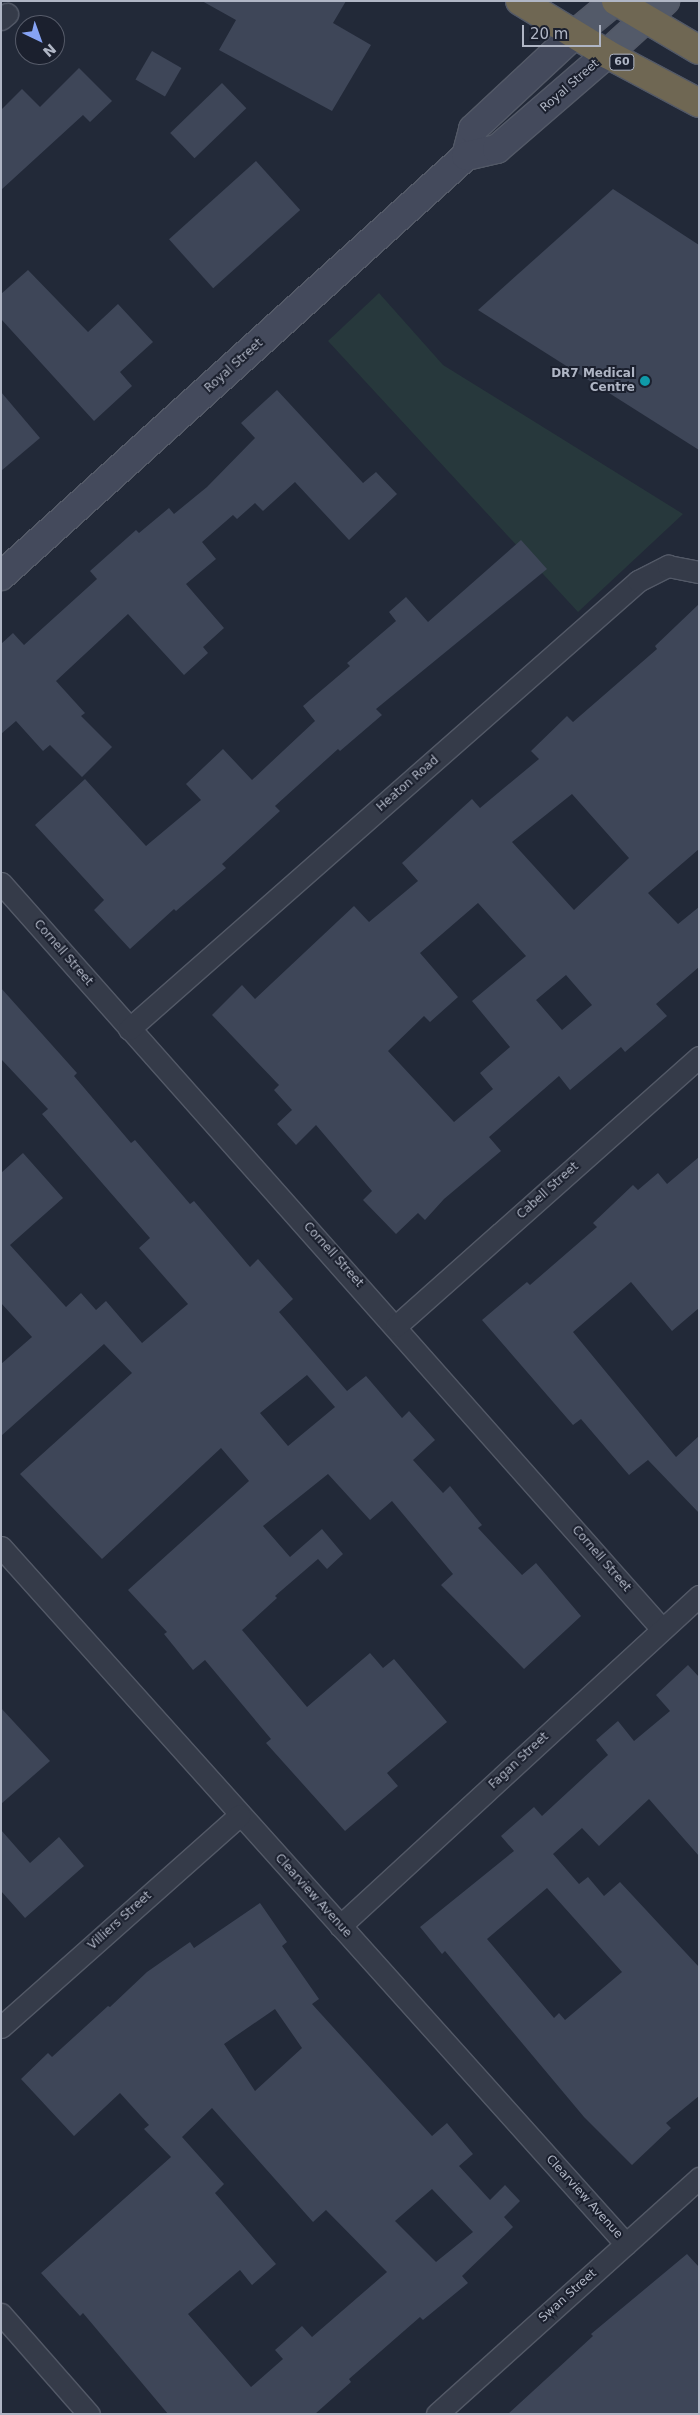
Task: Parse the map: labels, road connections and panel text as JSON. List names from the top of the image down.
{
  "streets": {
    "highway": ["60"],
    "main road": ["Royal Street"],
    "street": [
      "Heaton Road",
      "Cornell Street",
      "Cabell Street",
      "Fagan Street",
      "Clearview Avenue",
      "Villiers Street",
      "Swan Street"
    ]
  },
  "crossings": [
    ["60", "Royal Street"],
    ["Heaton Road", "Cornell Street"],
    ["Cornell Street", "Cabell Street"],
    ["Cornell Street", "Fagan Street"],
    ["Fagan Street", "Clearview Avenue"],
    ["Clearview Avenue", "Villiers Street"],
    ["Clearview Avenue", "Swan Street"]
  ],
  "places": ["DR7 Medical Centre"],
  "scale_bar": "20 m",
  "north": "bottom right"
}
